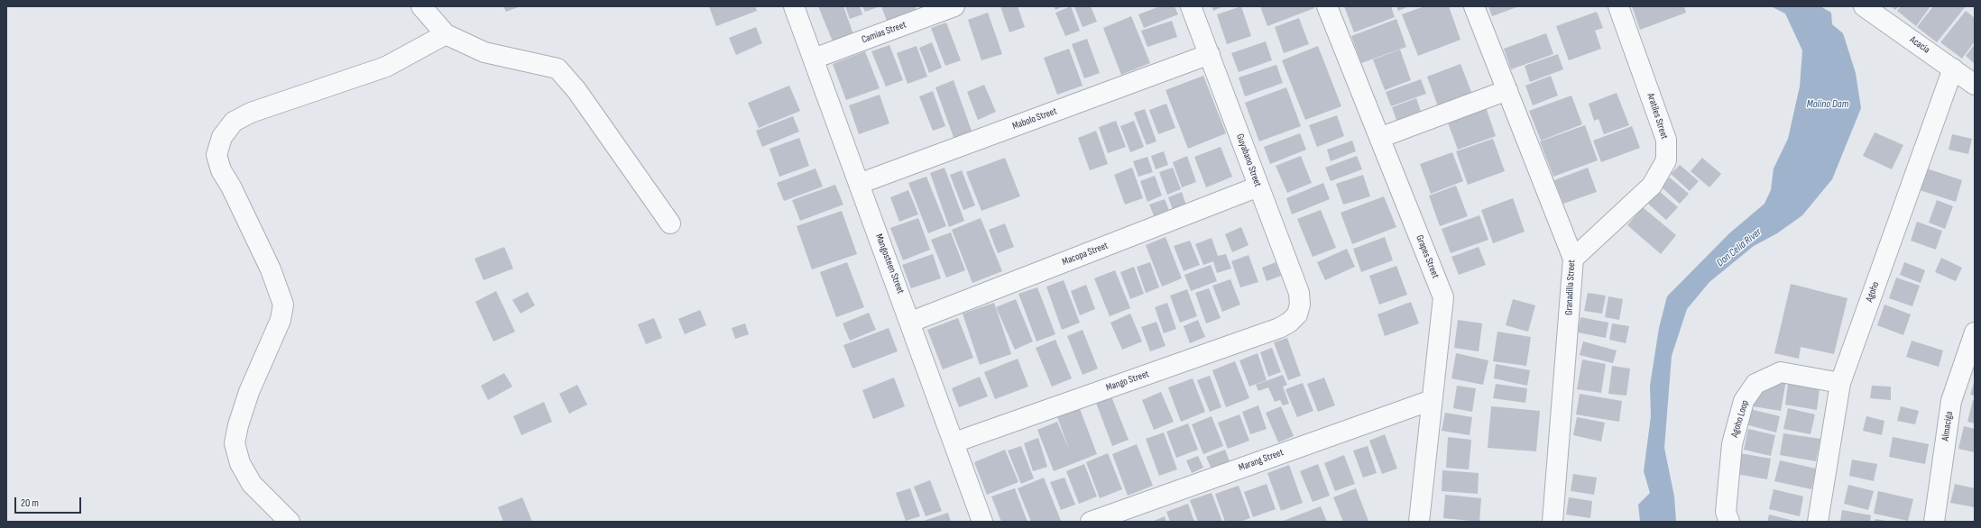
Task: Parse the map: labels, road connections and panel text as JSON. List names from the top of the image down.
{
  "streets": {
    "street": [
      "Camias Street",
      "Acacia",
      "Aratiles Street",
      "Mabolo Street",
      "Guyabano Street",
      "Macopa Street",
      "Grapes Street",
      "Mangosteen Street",
      "Granadilla Street",
      "Agoho",
      "Mango Street",
      "Agoho Loop",
      "Almaciga",
      "Marang Street"
    ]
  },
  "crossings": [
    ["Camias Street", "Mangosteen Street"],
    ["Acacia", "Agoho"],
    ["Aratiles Street", "Granadilla Street"],
    ["Mabolo Street", "Guyabano Street"],
    ["Mabolo Street", "Mangosteen Street"],
    ["Guyabano Street", "Macopa Street"],
    ["Guyabano Street", "Mango Street"],
    ["Macopa Street", "Mangosteen Street"],
    ["Grapes Street", "Marang Street"],
    ["Mangosteen Street", "Mango Street"],
    ["Agoho", "Agoho Loop"]
  ],
  "water": ["Molino Dam", "Don Celia River"],
  "scale_bar": "20 m"
}
